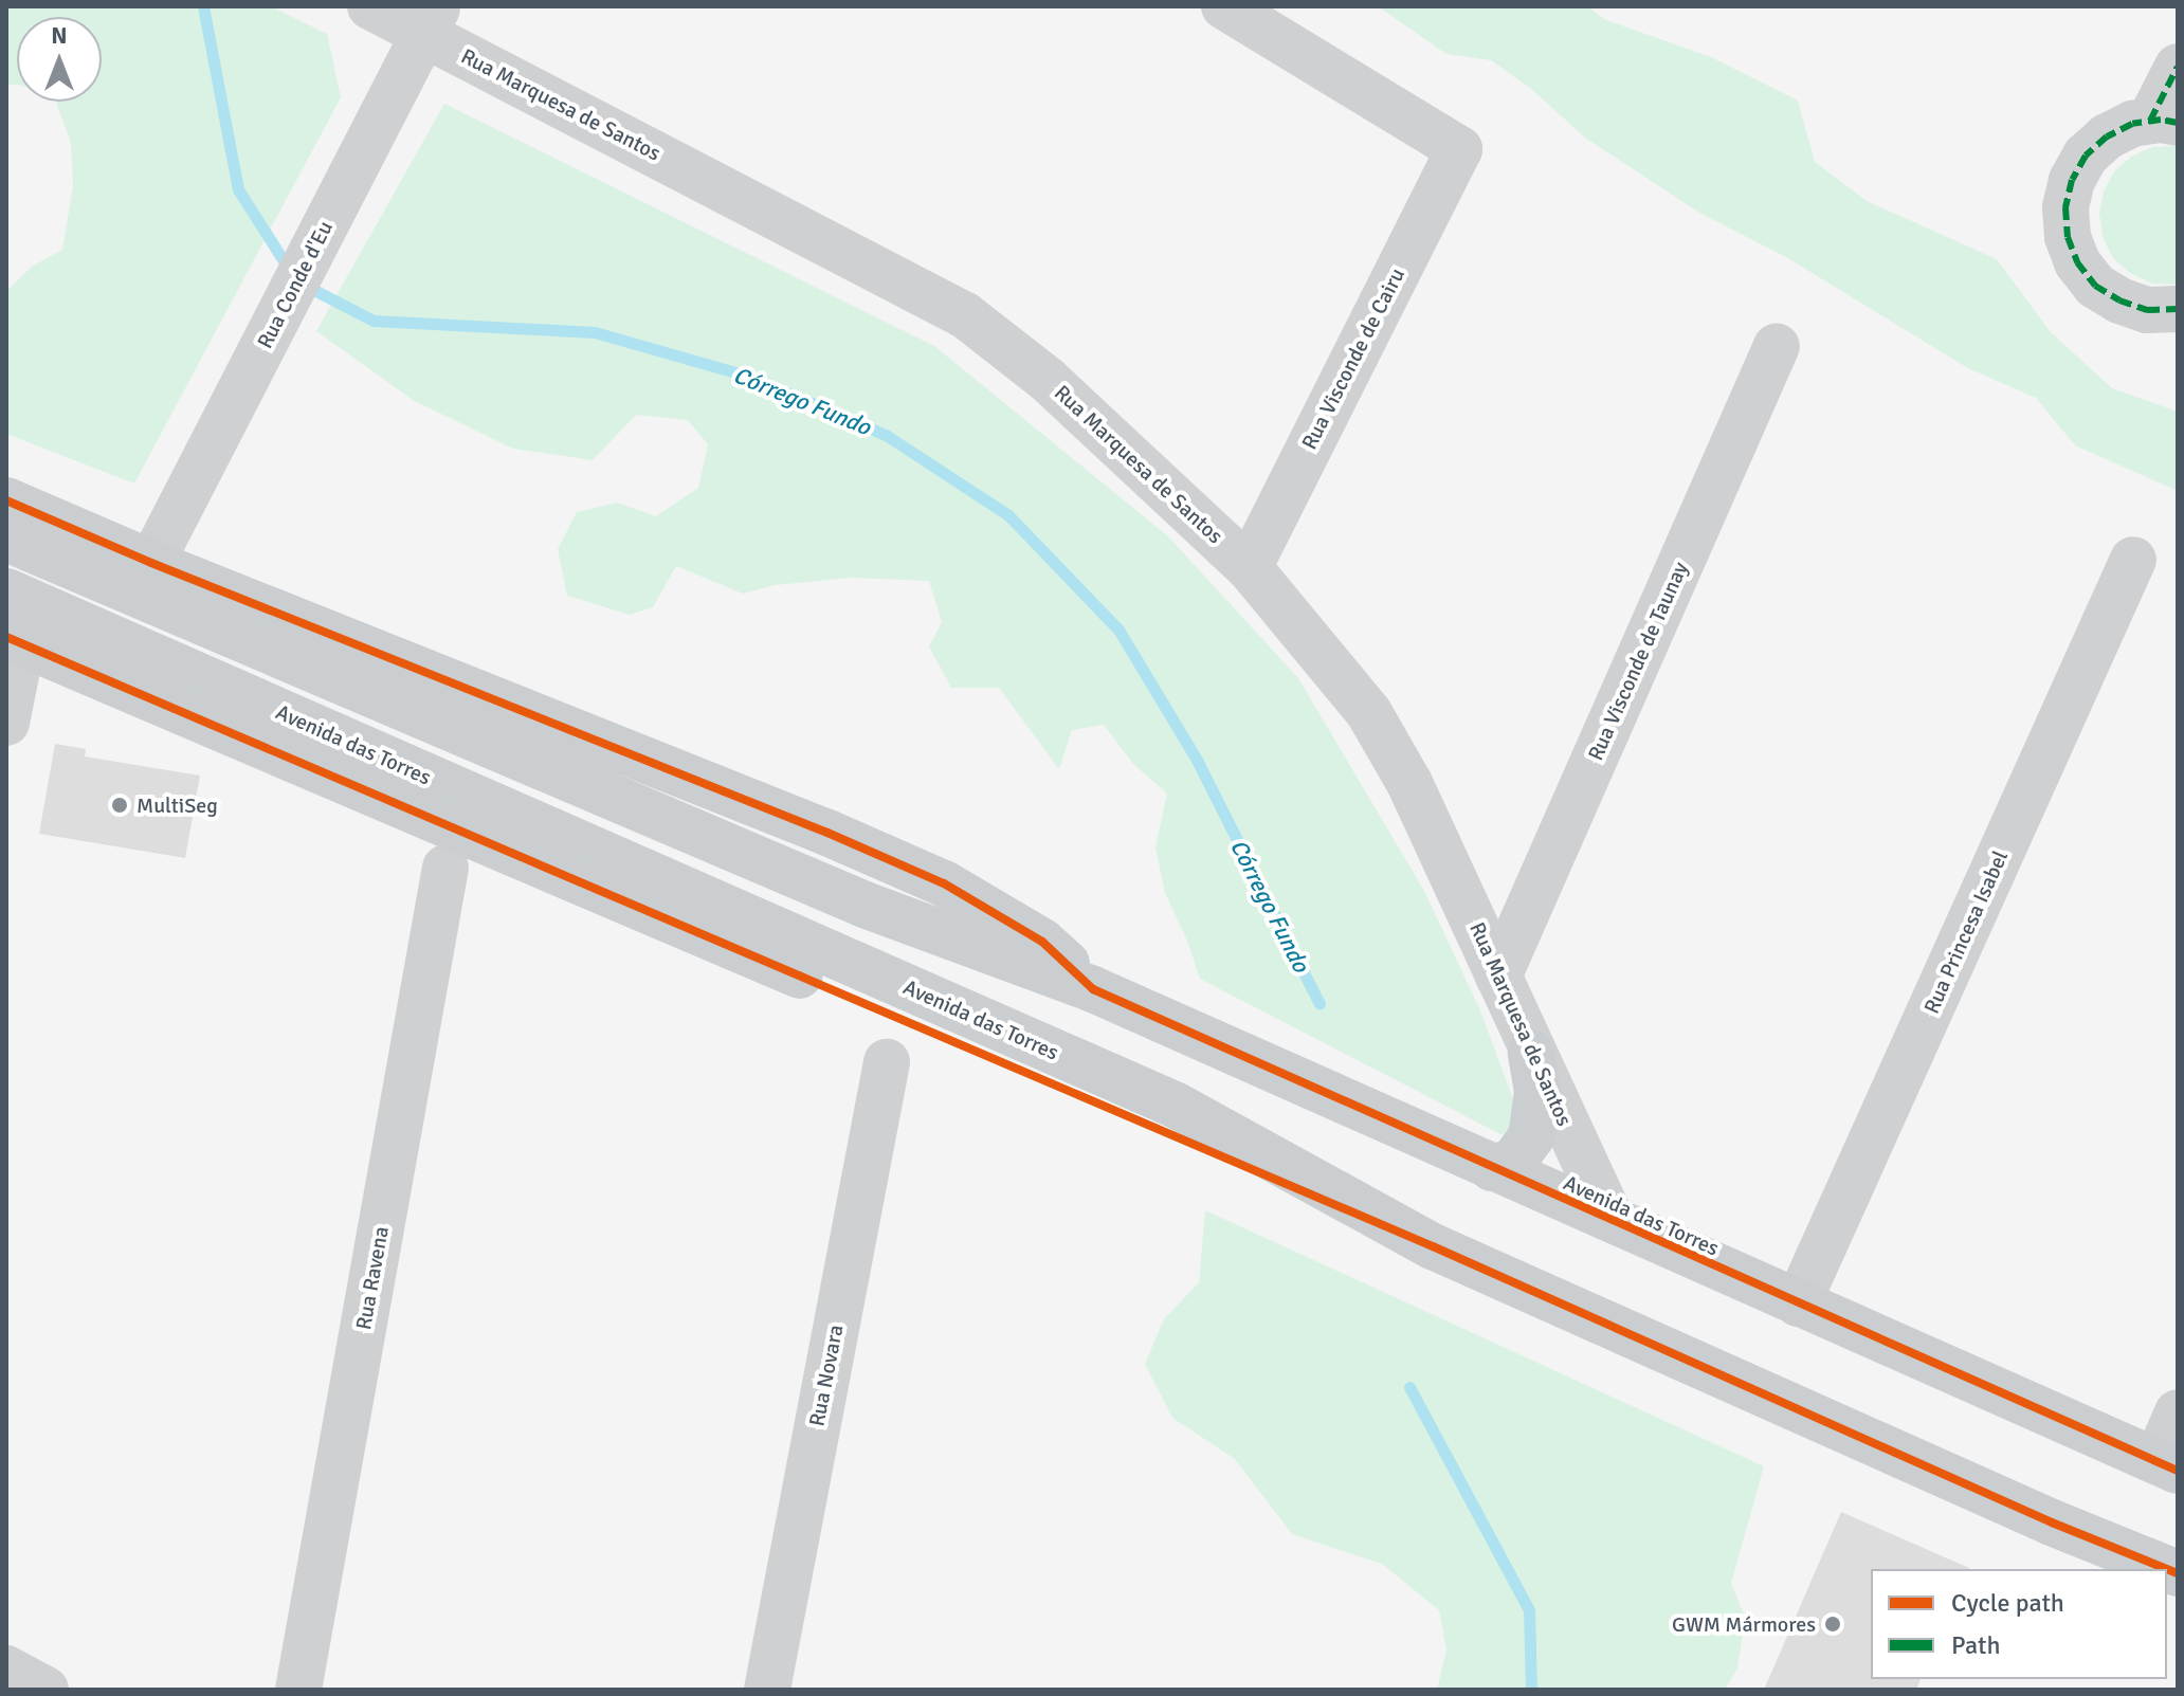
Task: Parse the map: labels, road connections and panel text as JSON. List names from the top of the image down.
{
  "streets": {
    "main road": ["Avenida das Torres"],
    "street": [
      "Rua Marquesa de Santos",
      "Rua Conde d'Eu",
      "Rua Visconde de Cairu",
      "Rua Visconde de Taunay",
      "Rua Princesa Isabel",
      "Rua Ravena",
      "Rua Novara"
    ]
  },
  "crossings": [
    ["Rua Marquesa de Santos", "Rua Conde d'Eu"],
    ["Rua Marquesa de Santos", "Rua Visconde de Cairu"],
    ["Rua Marquesa de Santos", "Rua Visconde de Taunay"],
    ["Rua Marquesa de Santos", "Avenida das Torres"],
    ["Avenida das Torres", "Rua Princesa Isabel"]
  ],
  "water": ["Córrego Fundo"],
  "places": ["MultiSeg", "GWM Mármores"],
  "legend": ["Cycle path", "Path"],
  "north": "top"
}
